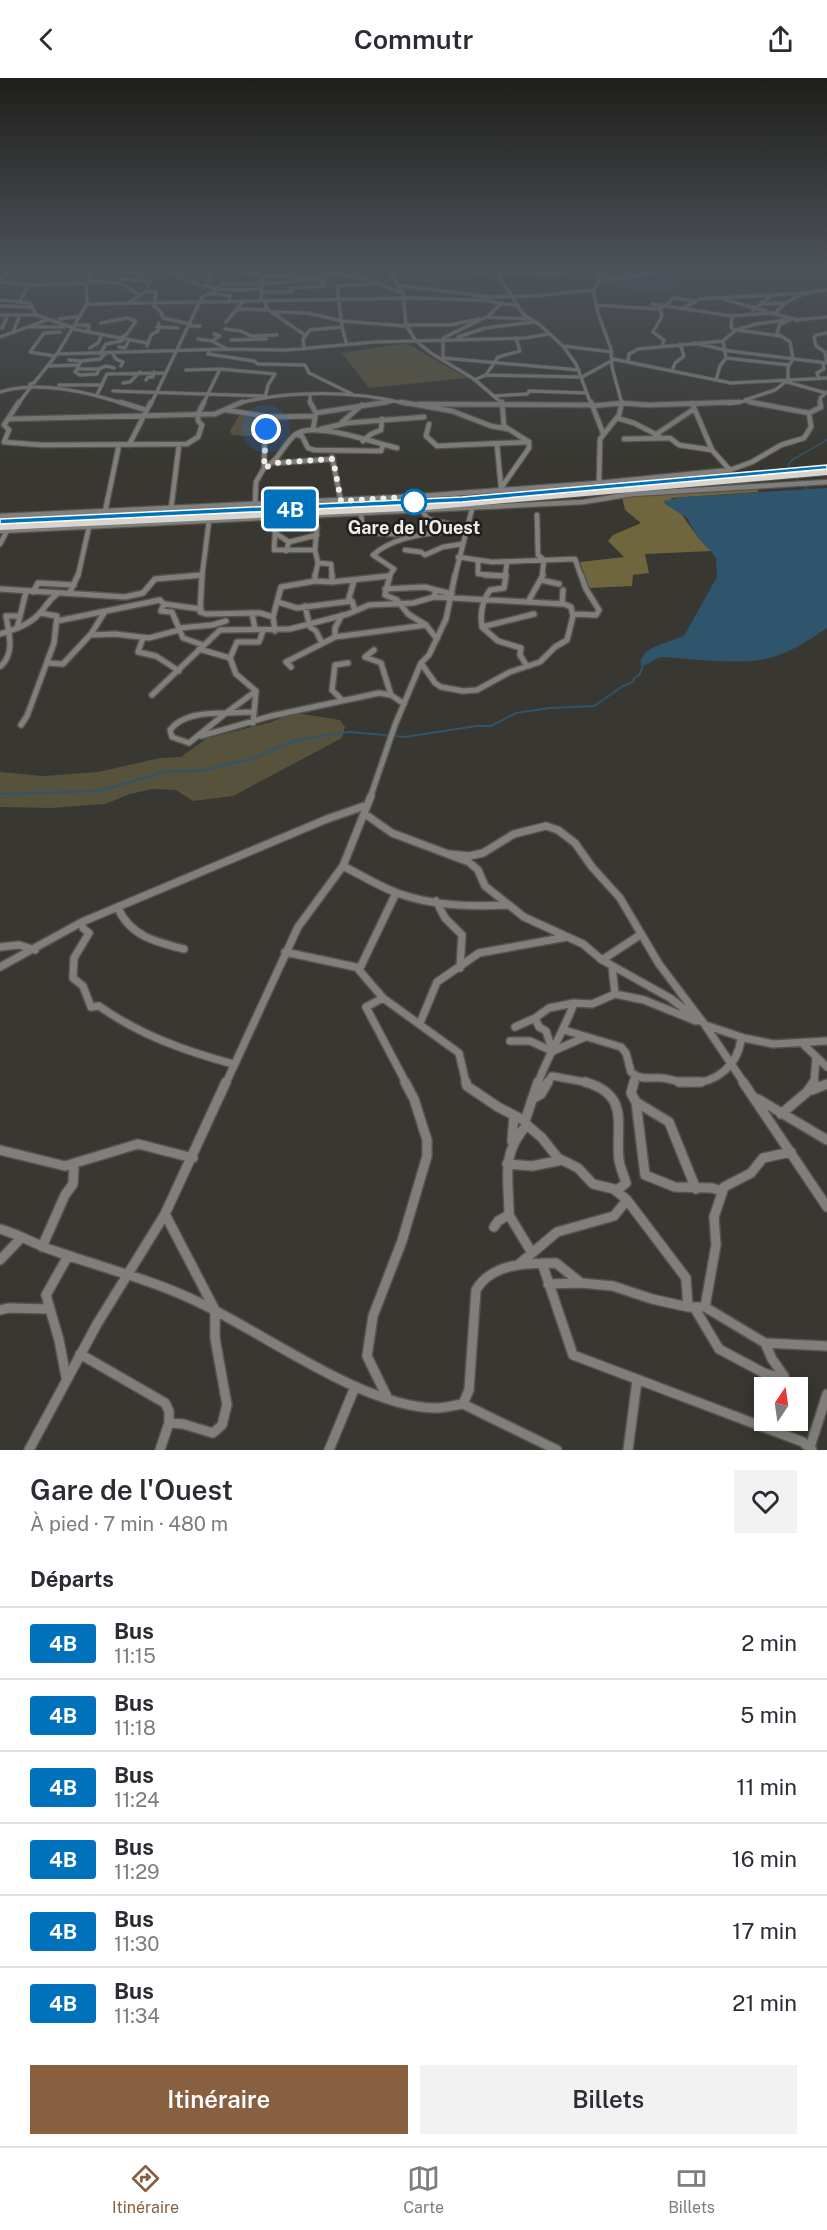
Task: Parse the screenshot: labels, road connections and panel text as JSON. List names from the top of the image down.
{
  "places": ["Gare de l'Ouest"],
  "lines": ["bus line 4B"],
  "north": "top",
  "page": {
    "header": "Commutr",
    "on_map": "4B",
    "heading": [
      ["Gare de l'Ouest", "À pied · 7 min · 480 m"],
      "Départs"
    ],
    "list": [
      {
        "mark": "4B",
        "name": "Bus",
        "note": "11:15",
        "value": "2 min"
      },
      {
        "mark": "4B",
        "name": "Bus",
        "note": "11:18",
        "value": "5 min"
      },
      {
        "mark": "4B",
        "name": "Bus",
        "note": "11:24",
        "value": "11 min"
      },
      {
        "mark": "4B",
        "name": "Bus",
        "note": "11:29",
        "value": "16 min"
      },
      {
        "mark": "4B",
        "name": "Bus",
        "note": "11:30",
        "value": "17 min"
      },
      {
        "mark": "4B",
        "name": "Bus",
        "note": "11:34",
        "value": "21 min"
      }
    ],
    "buttons": ["Itinéraire", "Billets"],
    "tabs": ["Itinéraire", "Carte", "Billets"]
  }
}
